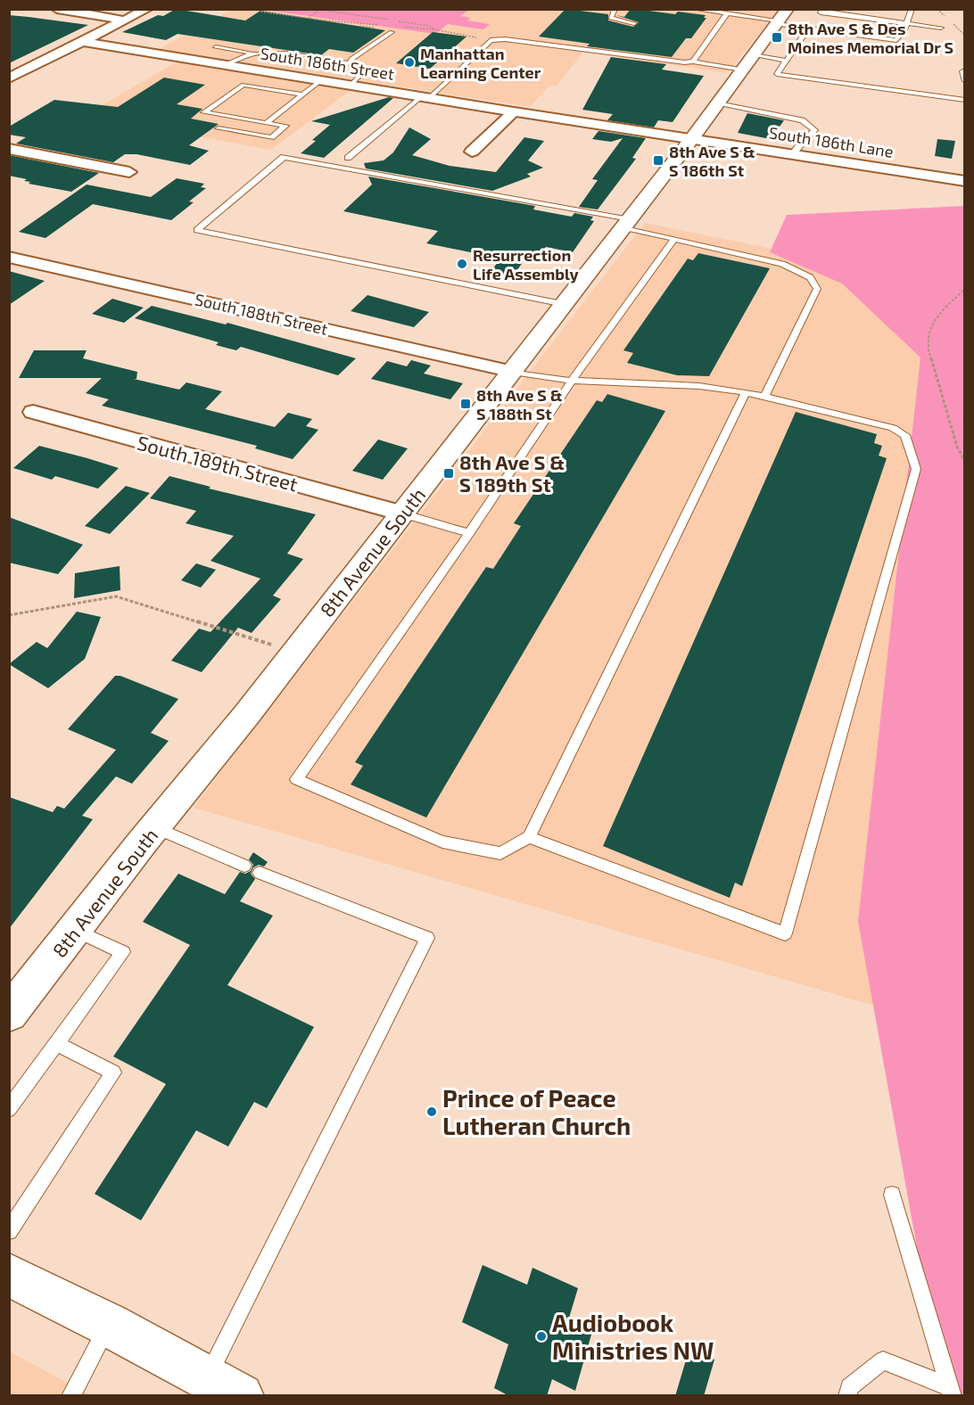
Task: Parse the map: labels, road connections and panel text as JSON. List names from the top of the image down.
{
  "streets": {
    "street": [
      "South 186th Street",
      "South 186th Lane",
      "South 188th Street",
      "South 189th Street",
      "8th Avenue South"
    ]
  },
  "crossings": [
    ["South 186th Street", "South 186th Lane"],
    ["South 186th Street", "8th Avenue South"],
    ["South 186th Lane", "8th Avenue South"],
    ["South 188th Street", "8th Avenue South"],
    ["South 189th Street", "8th Avenue South"]
  ],
  "places": {
    "transit": [
      "8th Ave S & Des Moines Memorial Dr S",
      "8th Ave S & S 186th St",
      "8th Ave S & S 188th St",
      "8th Ave S & S 189th St"
    ],
    "other": [
      "Manhattan Learning Center",
      "Resurrection Life Assembly",
      "Prince of Peace Lutheran Church",
      "Audiobook Ministries NW"
    ]
  }
}
